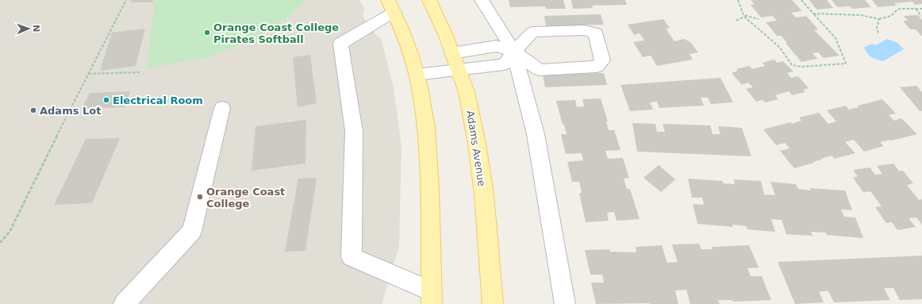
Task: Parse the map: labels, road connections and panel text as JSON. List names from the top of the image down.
{
  "streets": {
    "main road": ["Adams Avenue"]
  },
  "places": [
    "Orange Coast College Pirates Softball",
    "Electrical Room",
    "Adams Lot",
    "Orange Coast College"
  ],
  "north": "right"
}
